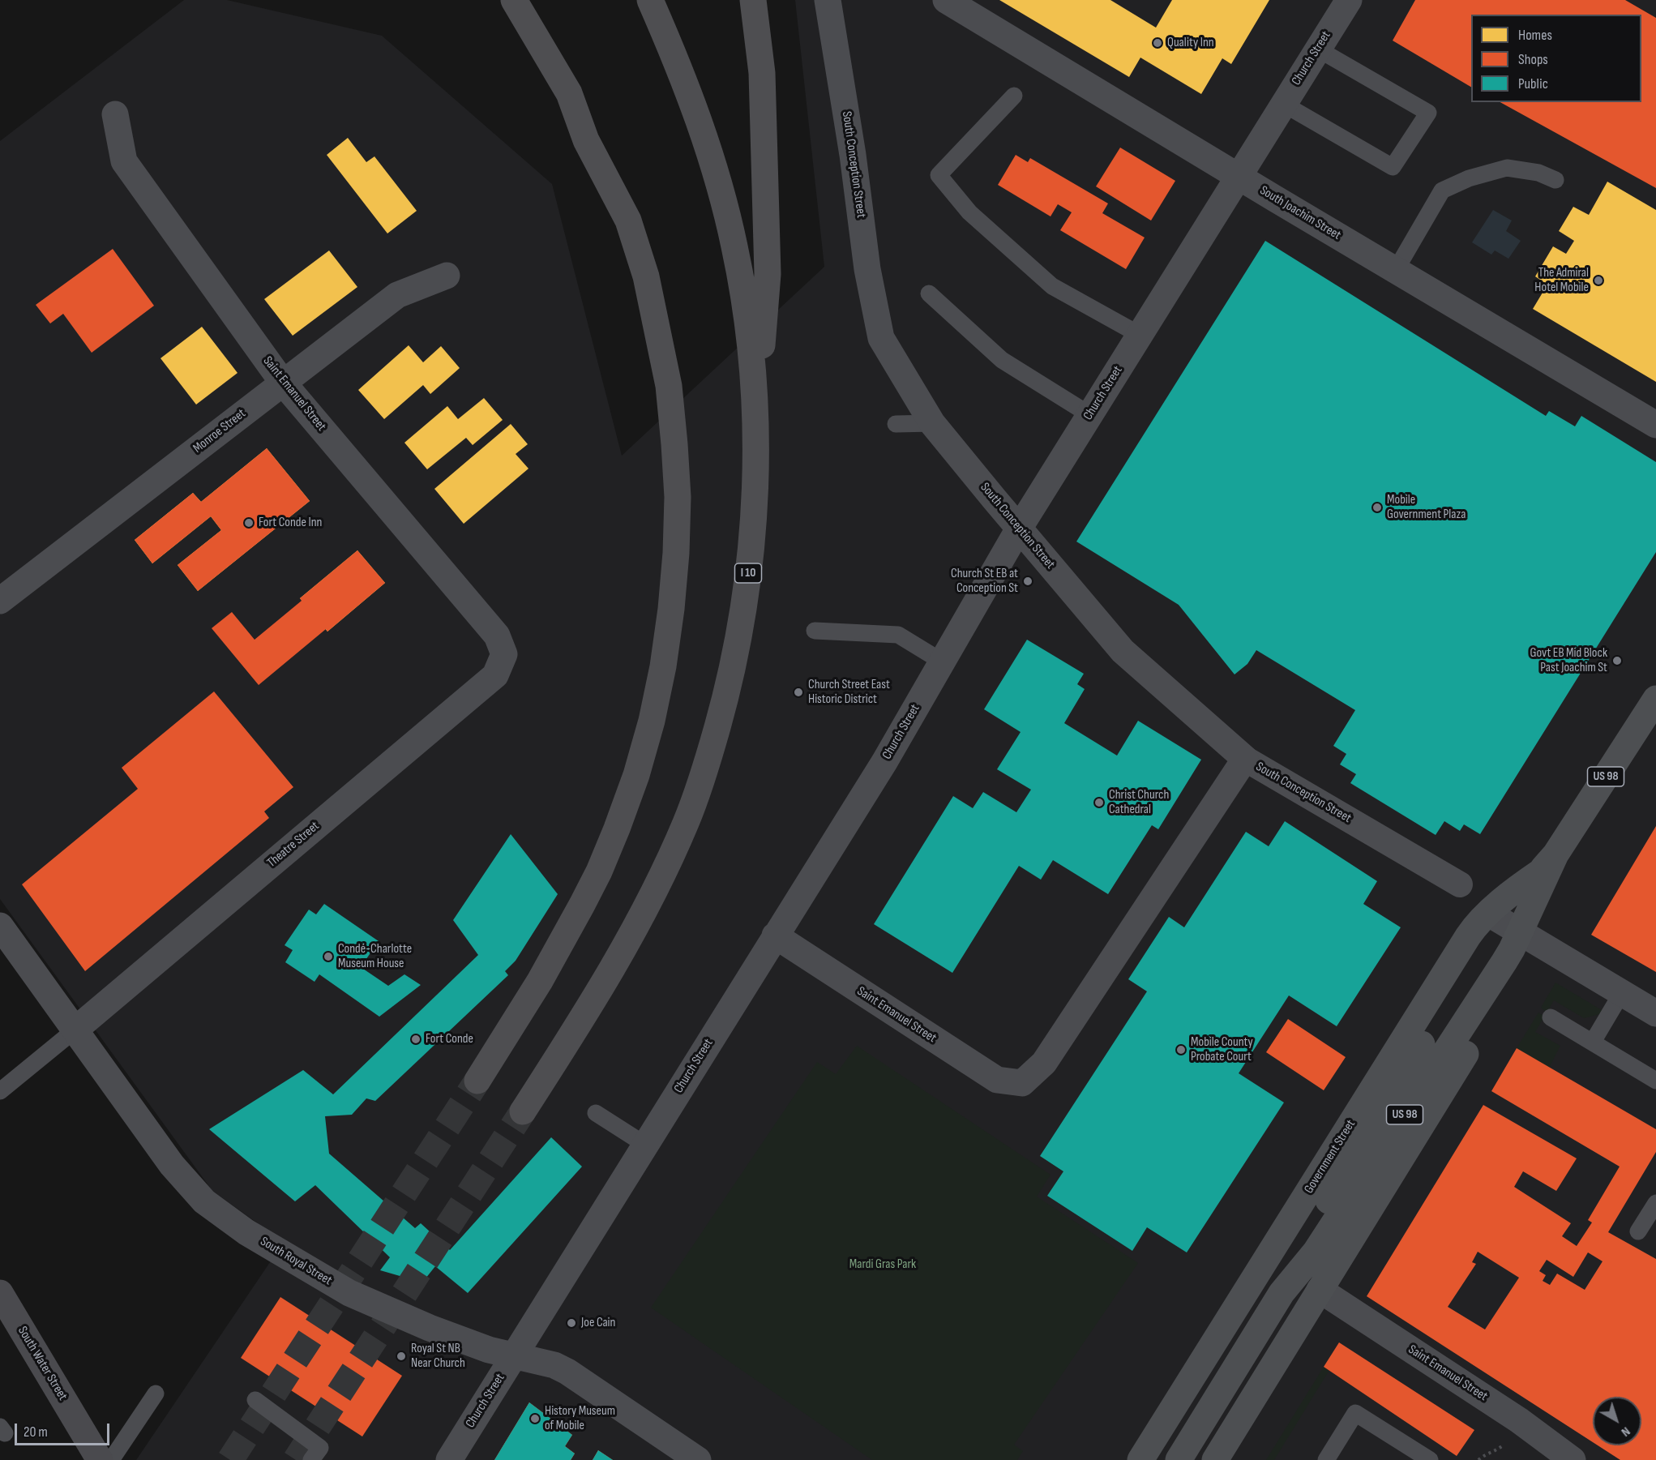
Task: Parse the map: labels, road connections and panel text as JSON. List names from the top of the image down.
{
  "streets": {
    "highway": ["I 10"],
    "main road": ["US 98", "Government Street", "South Water Street"],
    "street": [
      "Church Street",
      "South Conception Street",
      "South Joachim Street",
      "Saint Emanuel Street",
      "Monroe Street",
      "Theatre Street",
      "South Royal Street"
    ]
  },
  "crossings": [
    ["Church Street", "South Conception Street"],
    ["Church Street", "South Joachim Street"],
    ["Church Street", "Saint Emanuel Street"],
    ["Church Street", "South Royal Street"],
    ["South Conception Street", "Saint Emanuel Street"],
    ["Saint Emanuel Street", "Monroe Street"],
    ["Saint Emanuel Street", "Theatre Street"],
    ["Saint Emanuel Street", "Government Street"],
    ["Theatre Street", "South Royal Street"]
  ],
  "parks": ["Mardi Gras Park"],
  "places": [
    "Quality Inn",
    "The Admiral Hotel Mobile",
    "Mobile Government Plaza",
    "Fort Conde Inn",
    "Church St EB at Conception St",
    "Govt EB Mid Block Past Joachim St",
    "Church Street East Historic District",
    "Christ Church Cathedral",
    "Condé-Charlotte Museum House",
    "Fort Conde",
    "Mobile County Probate Court",
    "Joe Cain",
    "Royal St NB Near Church",
    "History Museum of Mobile"
  ],
  "legend": ["Homes", "Shops", "Public"],
  "scale_bar": "20 m",
  "north": "bottom right"
}
